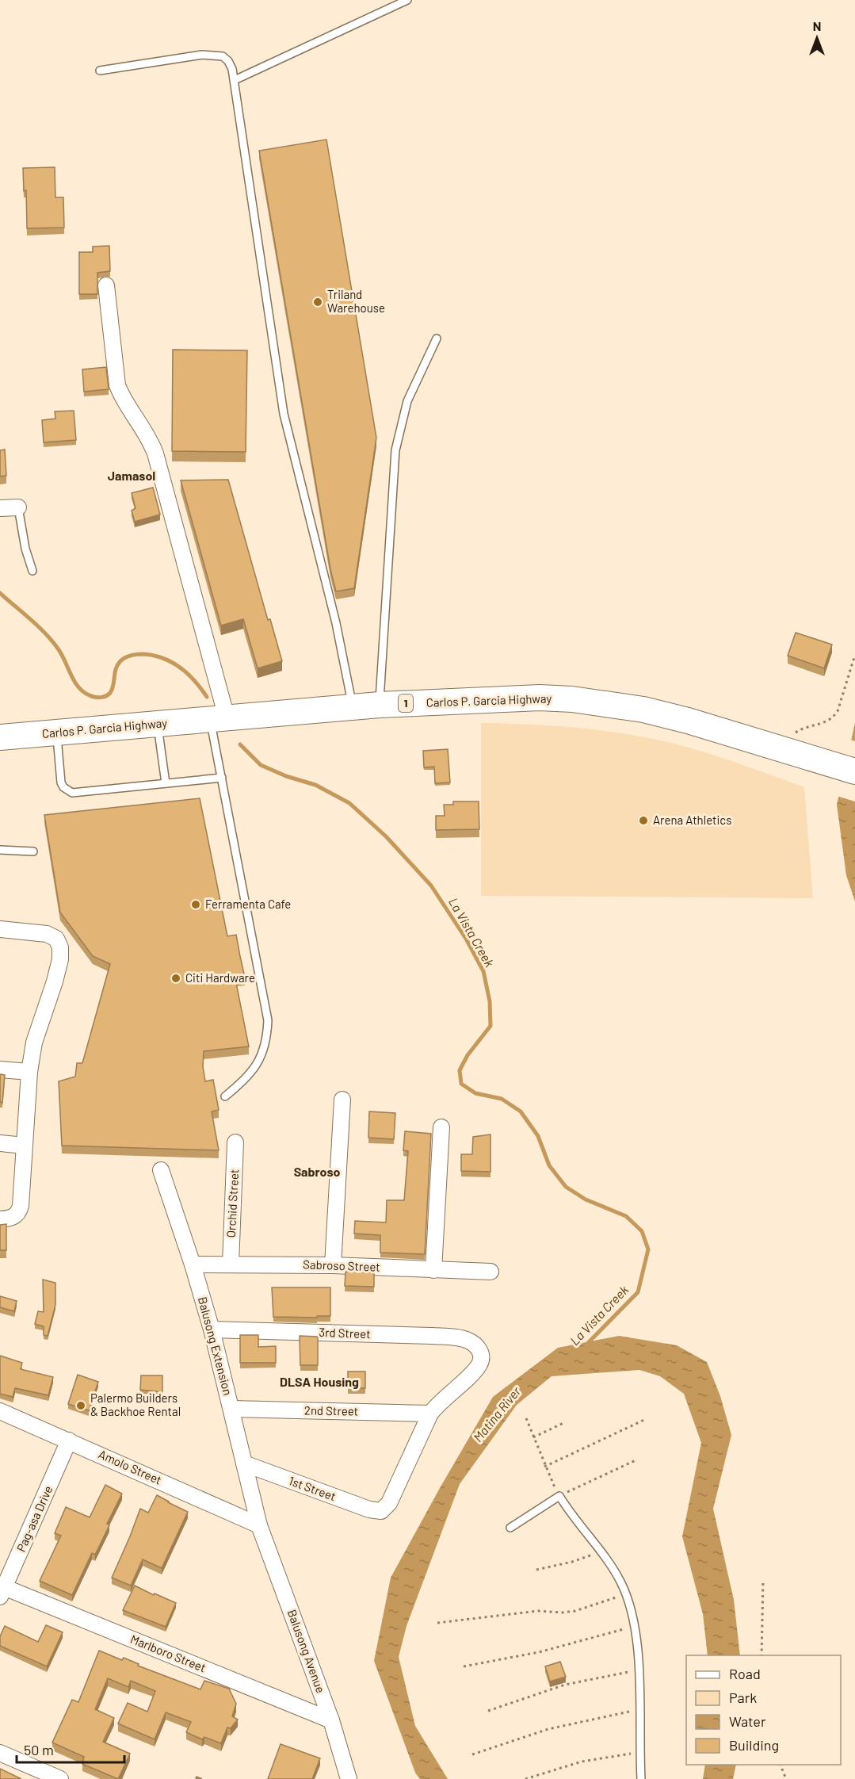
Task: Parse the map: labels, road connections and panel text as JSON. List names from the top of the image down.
{
  "streets": {
    "highway": ["Carlos P. Garcia Highway", "1"],
    "street": [
      "Orchid Street",
      "Sabroso Street",
      "3rd Street",
      "Balusong Extension",
      "2nd Street",
      "Amolo Street",
      "1st Street",
      "Pag-asa Drive",
      "Balusong Avenue",
      "Marlboro Street"
    ]
  },
  "crossings": [
    ["Orchid Street", "Sabroso Street"],
    ["Sabroso Street", "Balusong Extension"],
    ["3rd Street", "Balusong Extension"],
    ["3rd Street", "2nd Street"],
    ["3rd Street", "1st Street"],
    ["Balusong Extension", "2nd Street"],
    ["Balusong Extension", "Amolo Street"],
    ["Balusong Extension", "1st Street"],
    ["Balusong Extension", "Balusong Avenue"],
    ["2nd Street", "1st Street"],
    ["Amolo Street", "Pag-asa Drive"],
    ["Amolo Street", "Balusong Avenue"],
    ["Pag-asa Drive", "Marlboro Street"],
    ["Balusong Avenue", "Marlboro Street"]
  ],
  "districts": ["Jamasol", "Sabroso", "DLSA Housing"],
  "water": ["La Vista Creek", "Matina River"],
  "places": [
    "Triland Warehouse",
    "Arena Athletics",
    "Ferramenta Cafe",
    "Citi Hardware",
    "Palermo Builders & Backhoe Rental"
  ],
  "legend": [
    "Road",
    "Park",
    "Water",
    "Building"
  ],
  "scale_bar": "50 m",
  "north": "top"
}
